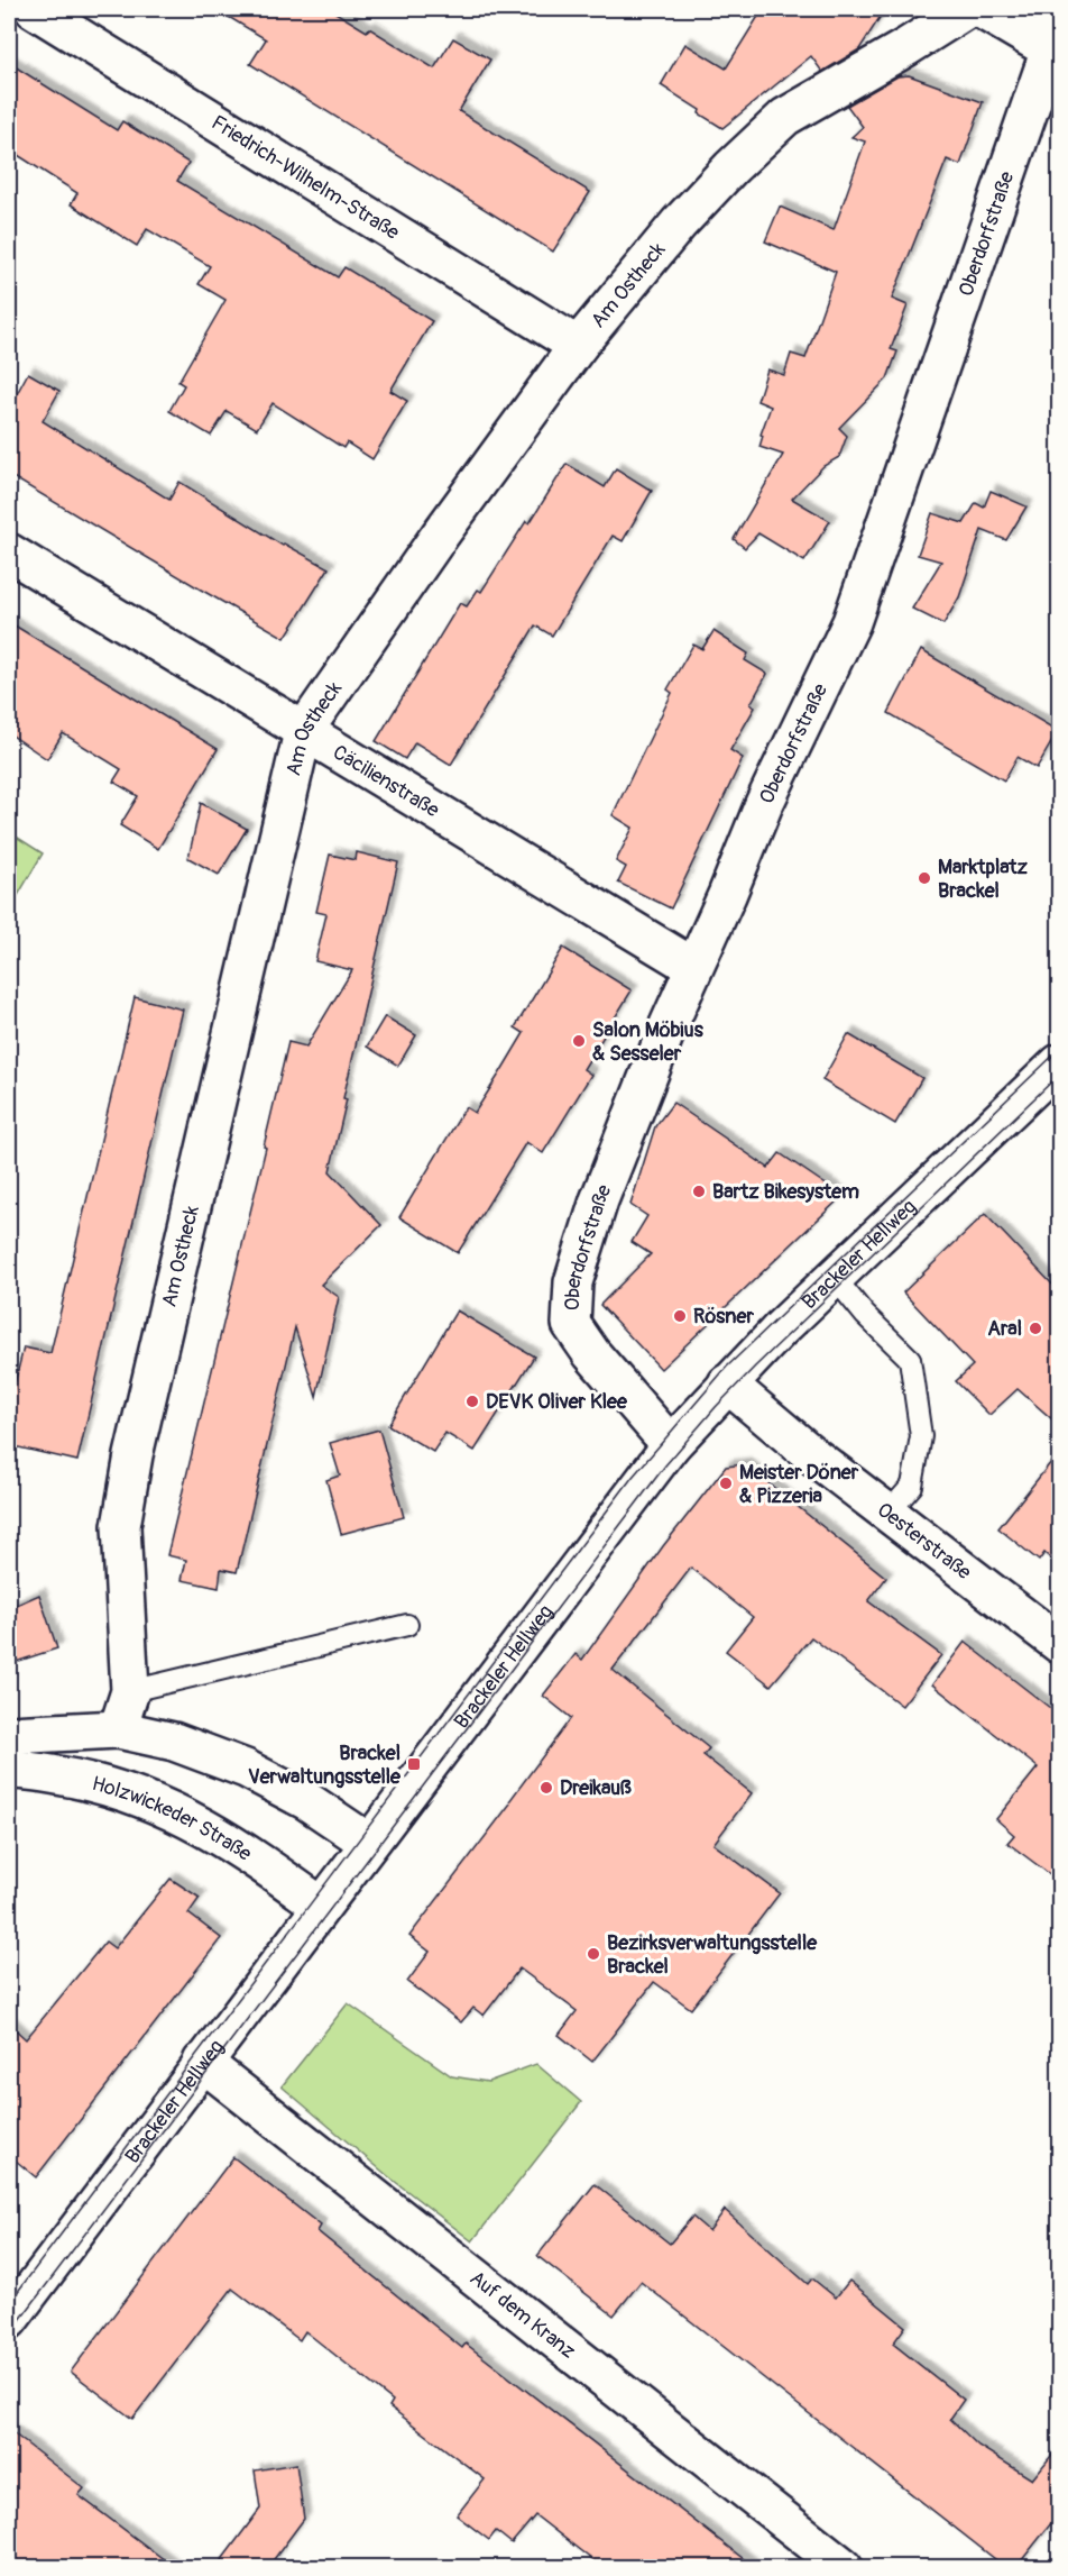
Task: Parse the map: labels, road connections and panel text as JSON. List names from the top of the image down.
{
  "streets": {
    "street": [
      "Friedrich-Wilhelm-Straße",
      "Oberdorfstraße",
      "Am Ostheck",
      "Cäcilienstraße",
      "Brackeler Hellweg",
      "Oesterstraße",
      "Holzwickeder Straße",
      "Auf dem Kranz"
    ]
  },
  "crossings": [
    ["Friedrich-Wilhelm-Straße", "Am Ostheck"],
    ["Oberdorfstraße", "Cäcilienstraße"],
    ["Oberdorfstraße", "Brackeler Hellweg"],
    ["Am Ostheck", "Cäcilienstraße"],
    ["Brackeler Hellweg", "Oesterstraße"],
    ["Brackeler Hellweg", "Holzwickeder Straße"],
    ["Brackeler Hellweg", "Auf dem Kranz"]
  ],
  "places": {
    "other": [
      "Marktplatz Brackel",
      "Salon Möbius & Sesseler",
      "Bartz Bikesystem",
      "Rösner",
      "Aral",
      "DEVK Oliver Klee",
      "Meister Döner & Pizzeria",
      "Dreikauß",
      "Bezirksverwaltungsstelle Brackel"
    ],
    "transit": ["Brackel Verwaltungsstelle"]
  }
}
